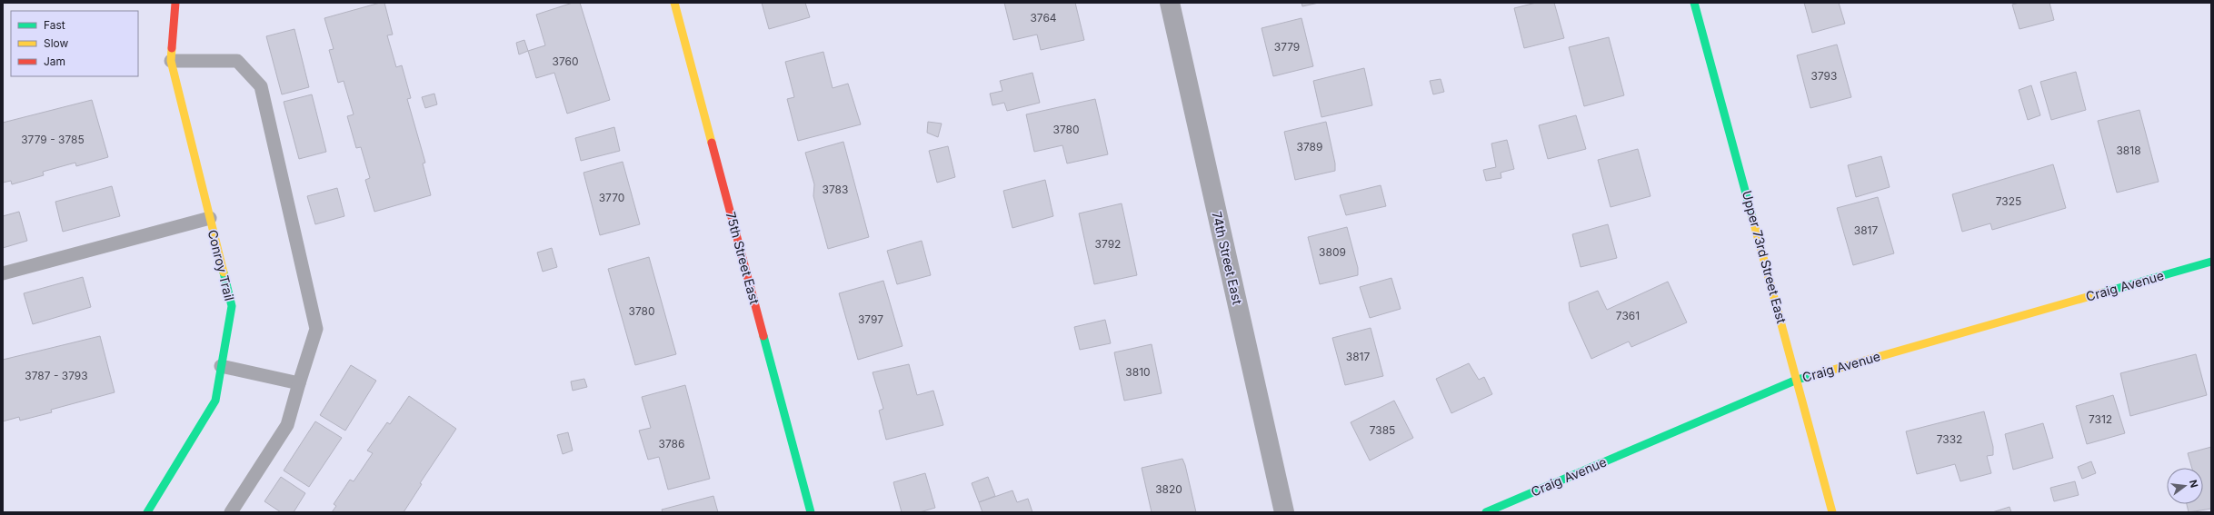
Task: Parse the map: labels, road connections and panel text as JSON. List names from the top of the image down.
{
  "streets": {
    "street": [
      "Upper 73rd Street East",
      "75th Street East",
      "74th Street East",
      "Conroy Trail",
      "Craig Avenue"
    ]
  },
  "crossings": [
    ["Upper 73rd Street East", "Craig Avenue"]
  ],
  "house_numbers": [
    "3764",
    "3779",
    "3760",
    "3793",
    "3780",
    "3779 - 3785",
    "3789",
    "3818",
    "3783",
    "3770",
    "7325",
    "3817",
    "3792",
    "3809",
    "3780",
    "7361",
    "3797",
    "3817",
    "3810",
    "3787 - 3793",
    "7312",
    "7385",
    "7332",
    "3786",
    "3820"
  ],
  "legend": ["Fast", "Slow", "Jam"],
  "north": "right"
}
